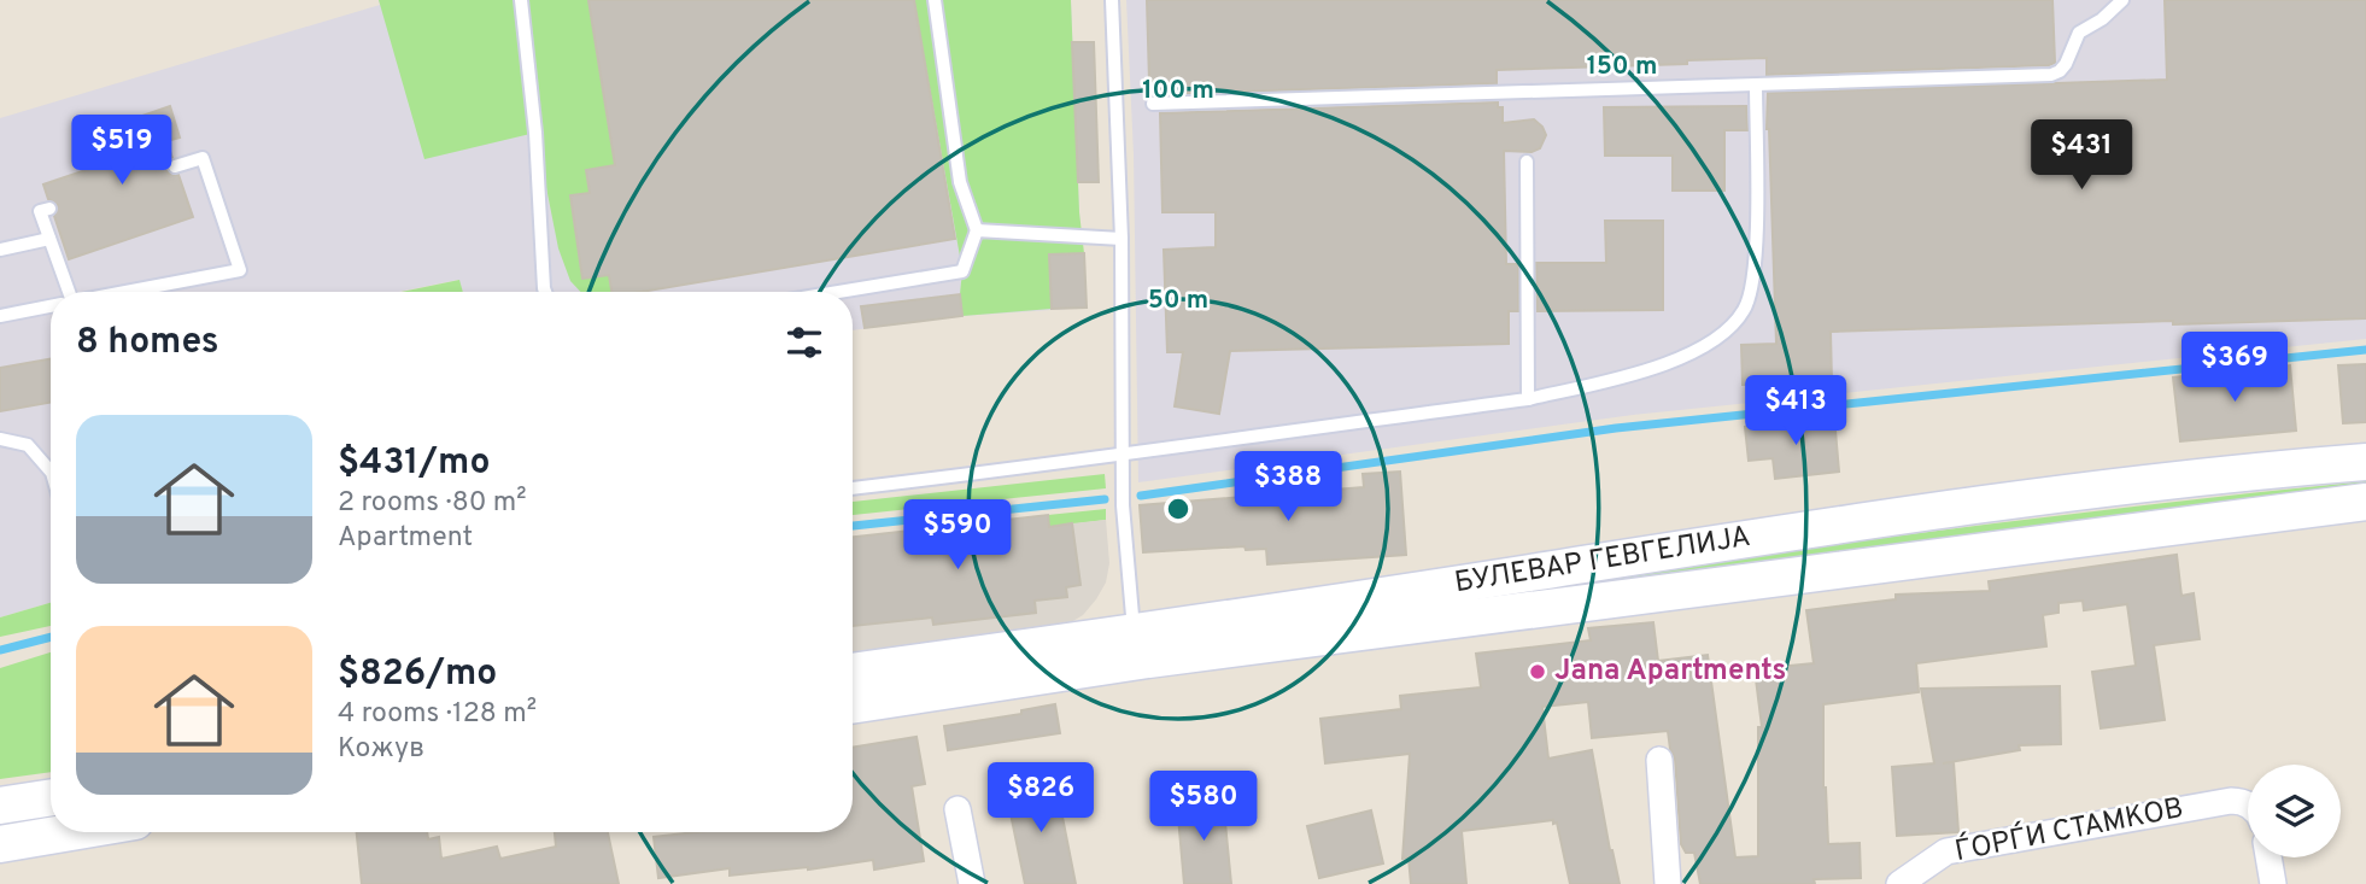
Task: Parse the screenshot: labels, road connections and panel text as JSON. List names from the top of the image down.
{
  "streets": {
    "main road": ["БУЛЕВАР ГЕВГЕЛИЈА"],
    "street": ["ЃОРЃИ СТАМКОВ"]
  },
  "places": ["Jana Apartments"],
  "page": {
    "price": [
      "$519",
      "$431",
      "$369",
      "$413",
      "$388",
      "$590",
      "$826",
      "$580"
    ],
    "heading": "8 homes",
    "list": [
      {
        "name": "$431/mo",
        "note": "2 rooms · 80 m² · Apartment"
      },
      {
        "name": "$826/mo",
        "note": "4 rooms · 128 m² · Кожув"
      }
    ]
  },
  "rings": ["150 m", "100 m", "50 m"]
}
